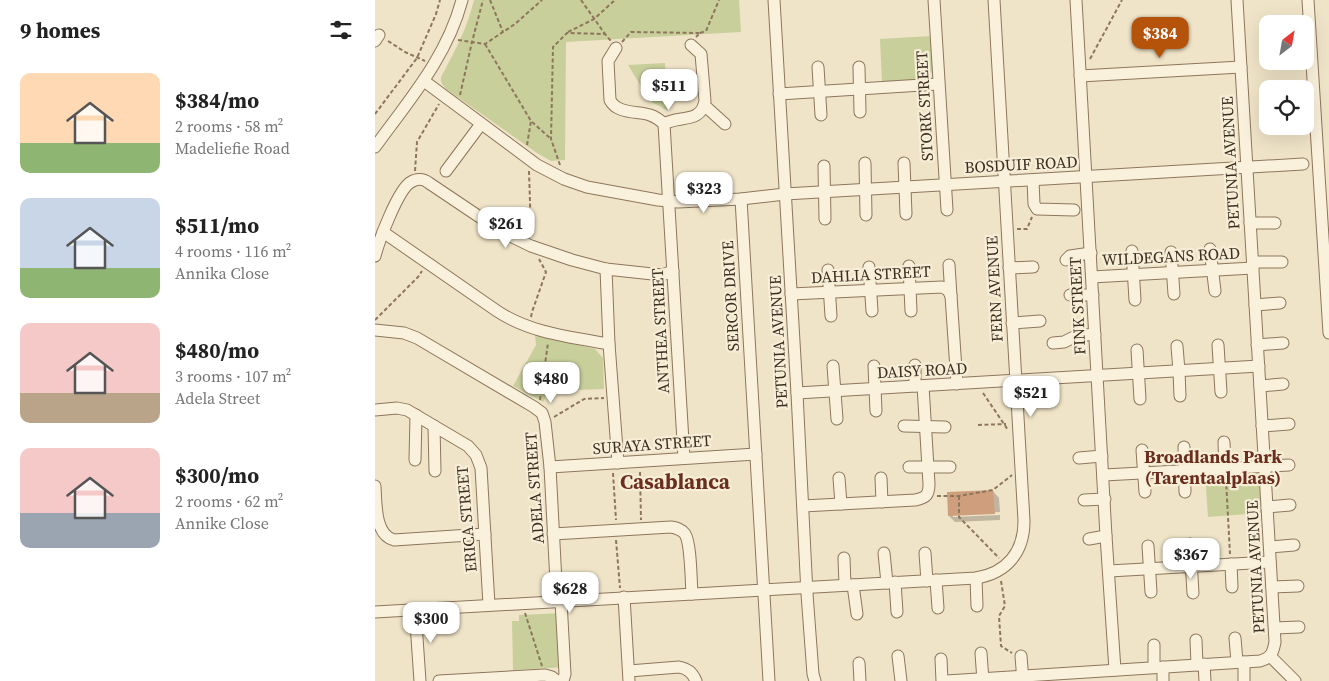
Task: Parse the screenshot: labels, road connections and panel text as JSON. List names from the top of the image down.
{
  "streets": {
    "street": [
      "STORK STREET",
      "PETUNIA AVENUE",
      "BOSDUIF ROAD",
      "WILDEGANS ROAD",
      "DAHLIA STREET",
      "FERN AVENUE",
      "SERCOR DRIVE",
      "FINK STREET",
      "ANTHEA STREET",
      "DAISY ROAD",
      "SURAYA STREET",
      "ADELA STREET",
      "ERICA STREET"
    ]
  },
  "crossings": [
    ["STORK STREET", "BOSDUIF ROAD"],
    ["PETUNIA AVENUE", "BOSDUIF ROAD"],
    ["PETUNIA AVENUE", "WILDEGANS ROAD"],
    ["PETUNIA AVENUE", "DAHLIA STREET"],
    ["PETUNIA AVENUE", "FINK STREET"],
    ["PETUNIA AVENUE", "DAISY ROAD"],
    ["BOSDUIF ROAD", "FERN AVENUE"],
    ["BOSDUIF ROAD", "SERCOR DRIVE"],
    ["BOSDUIF ROAD", "FINK STREET"],
    ["WILDEGANS ROAD", "FINK STREET"],
    ["FERN AVENUE", "DAISY ROAD"],
    ["SERCOR DRIVE", "SURAYA STREET"],
    ["FINK STREET", "DAISY ROAD"],
    ["ANTHEA STREET", "SURAYA STREET"],
    ["SURAYA STREET", "ADELA STREET"]
  ],
  "districts": ["Broadlands Park (Tarentaalplaas)", "Casablanca"],
  "north": "top right",
  "page": {
    "heading": "9 homes",
    "price": [
      "$384",
      "$511",
      "$323",
      "$261",
      "$480",
      "$521",
      "$367",
      "$628",
      "$300"
    ],
    "list": [
      {
        "name": "$384/mo",
        "note": "2 rooms · 58 m² · Madeliefie Road"
      },
      {
        "name": "$511/mo",
        "note": "4 rooms · 116 m² · Annika Close"
      },
      {
        "name": "$480/mo",
        "note": "3 rooms · 107 m² · Adela Street"
      },
      {
        "name": "$300/mo",
        "note": "2 rooms · 62 m² · Annike Close"
      }
    ]
  }
}
